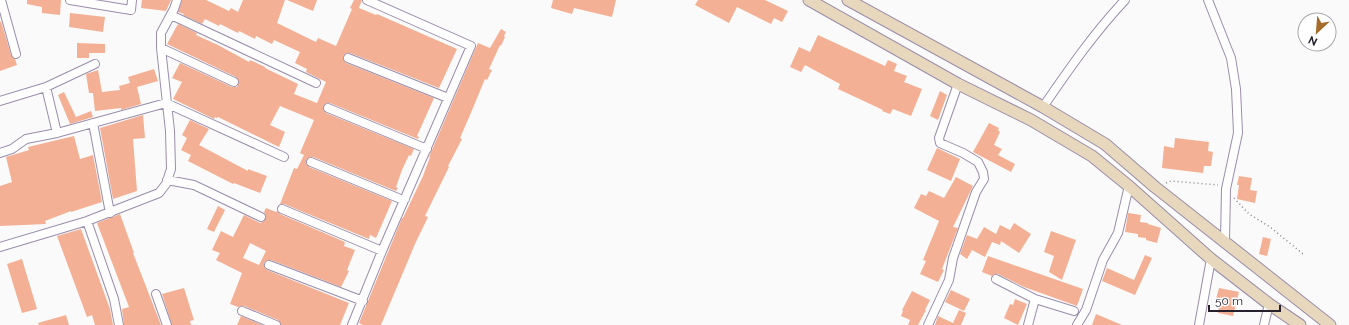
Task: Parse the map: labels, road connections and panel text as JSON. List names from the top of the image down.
{
  "scale_bar": "50 m",
  "north": "bottom left"
}
